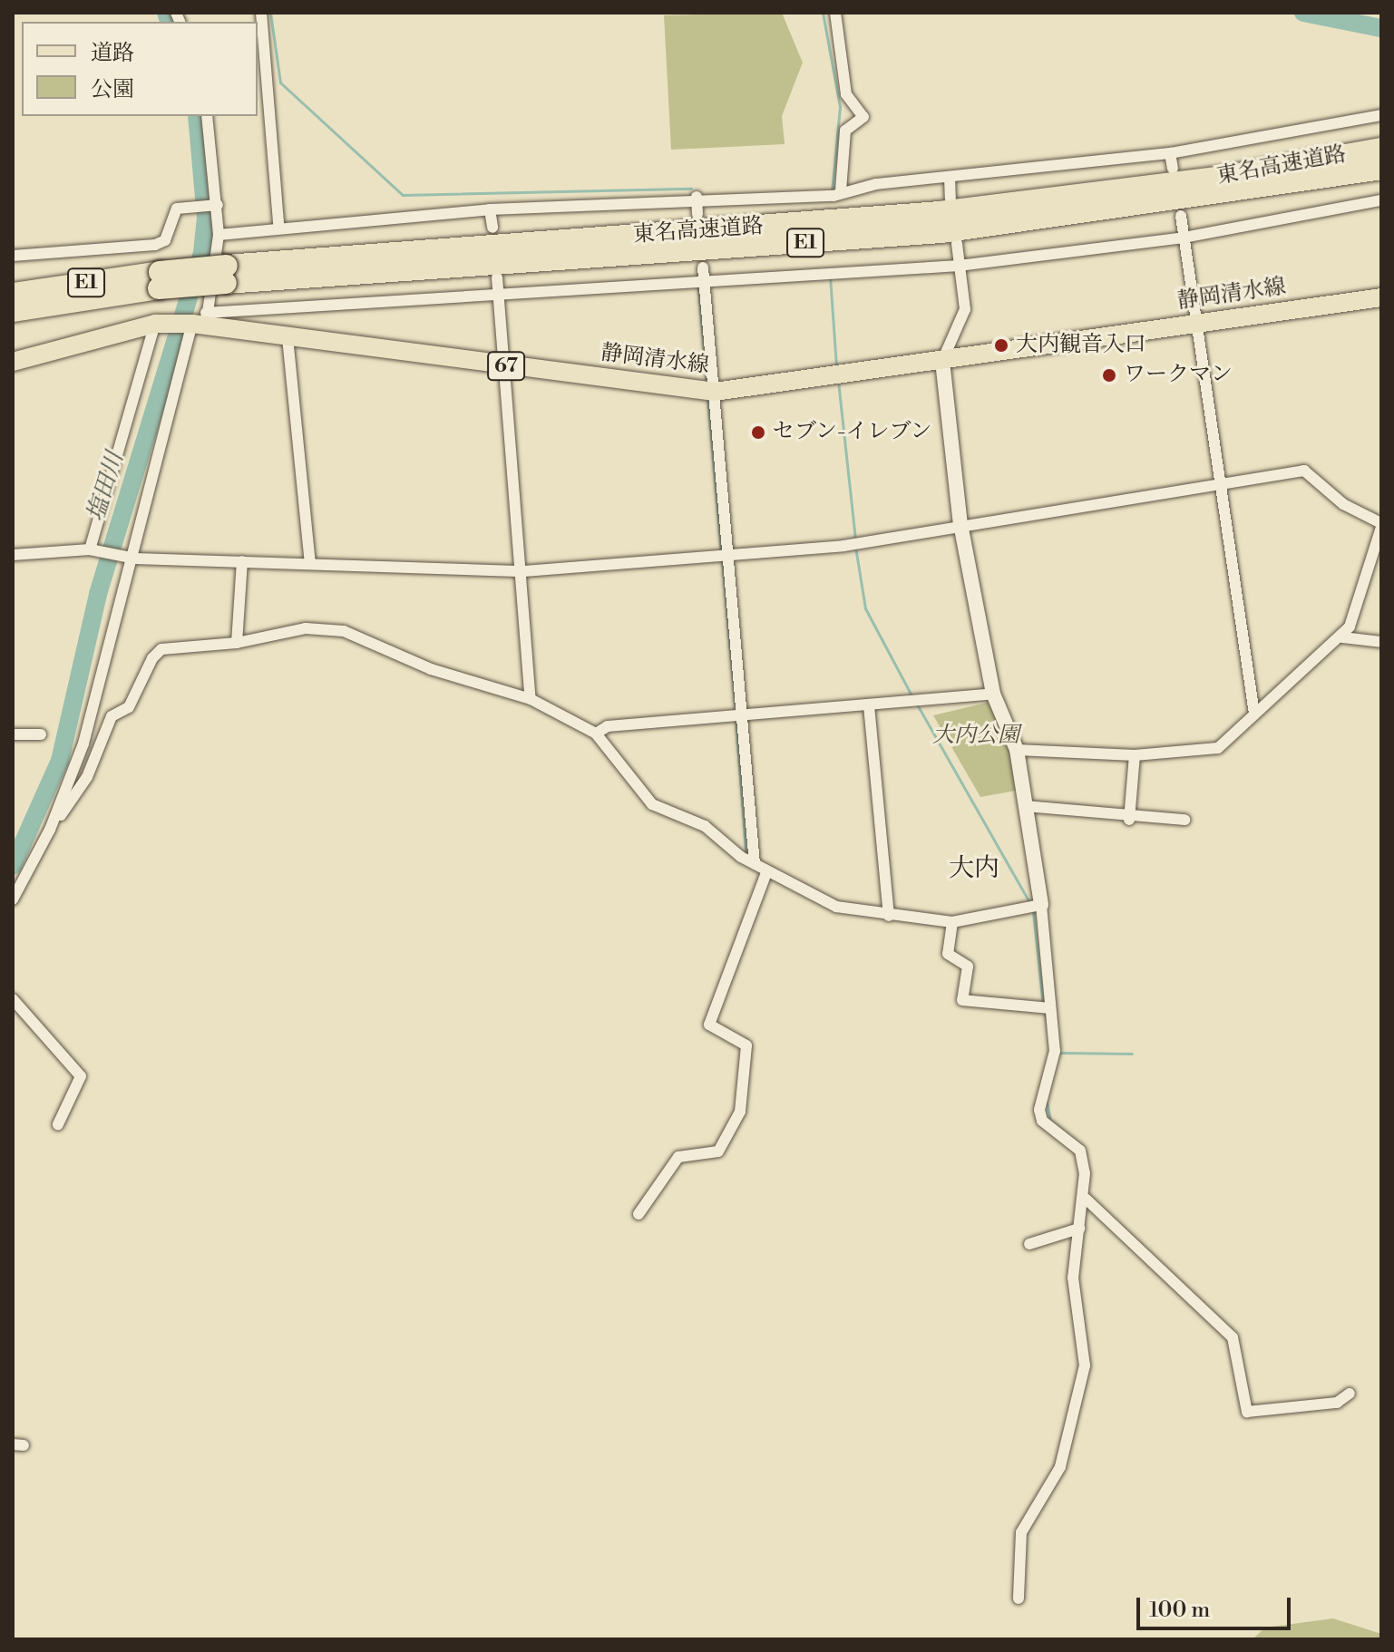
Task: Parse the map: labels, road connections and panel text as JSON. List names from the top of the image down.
{
  "streets": {
    "highway": ["東名高速道路", "E1"],
    "main road": ["静岡清水線", "67"]
  },
  "districts": ["大内"],
  "water": ["塩田川"],
  "parks": ["大内公園"],
  "places": ["大内観音入口", "ワークマン", "セブン-イレブン"],
  "legend": ["道路", "公園"],
  "scale_bar": "100 m"
}
